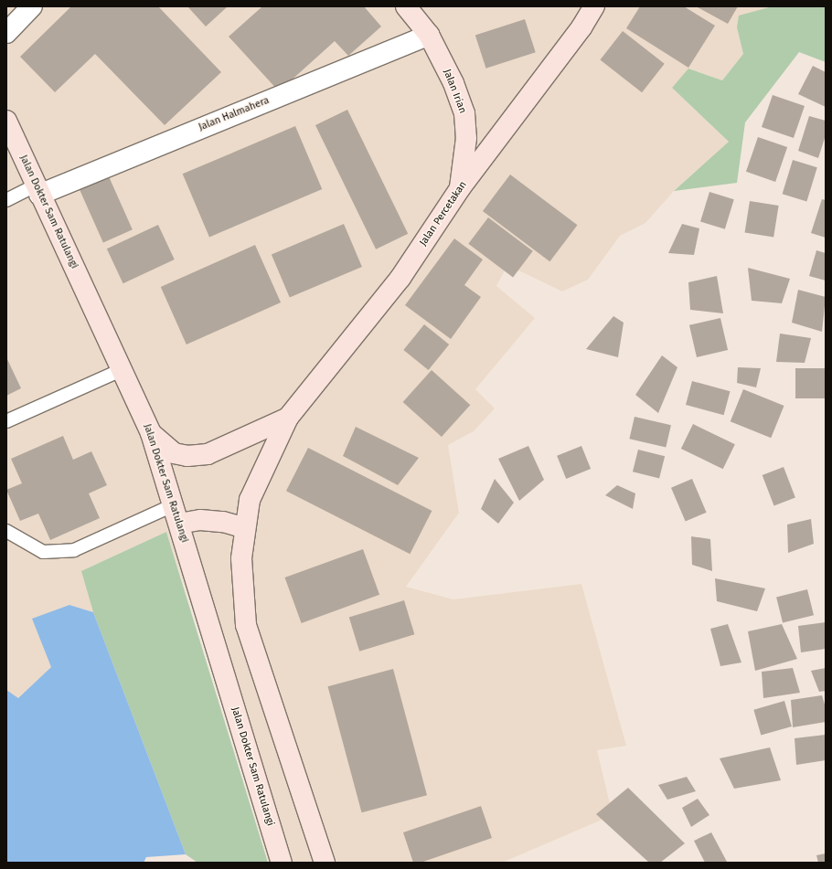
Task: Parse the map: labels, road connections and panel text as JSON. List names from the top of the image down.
{
  "streets": {
    "main road": ["Jalan Irian", "Jalan Dokter Sam Ratulangi", "Jalan Percetakan"],
    "street": ["Jalan Halmahera"]
  },
  "crossings": [
    ["Jalan Irian", "Jalan Halmahera"],
    ["Jalan Irian", "Jalan Percetakan"],
    ["Jalan Halmahera", "Jalan Dokter Sam Ratulangi"]
  ]
}
